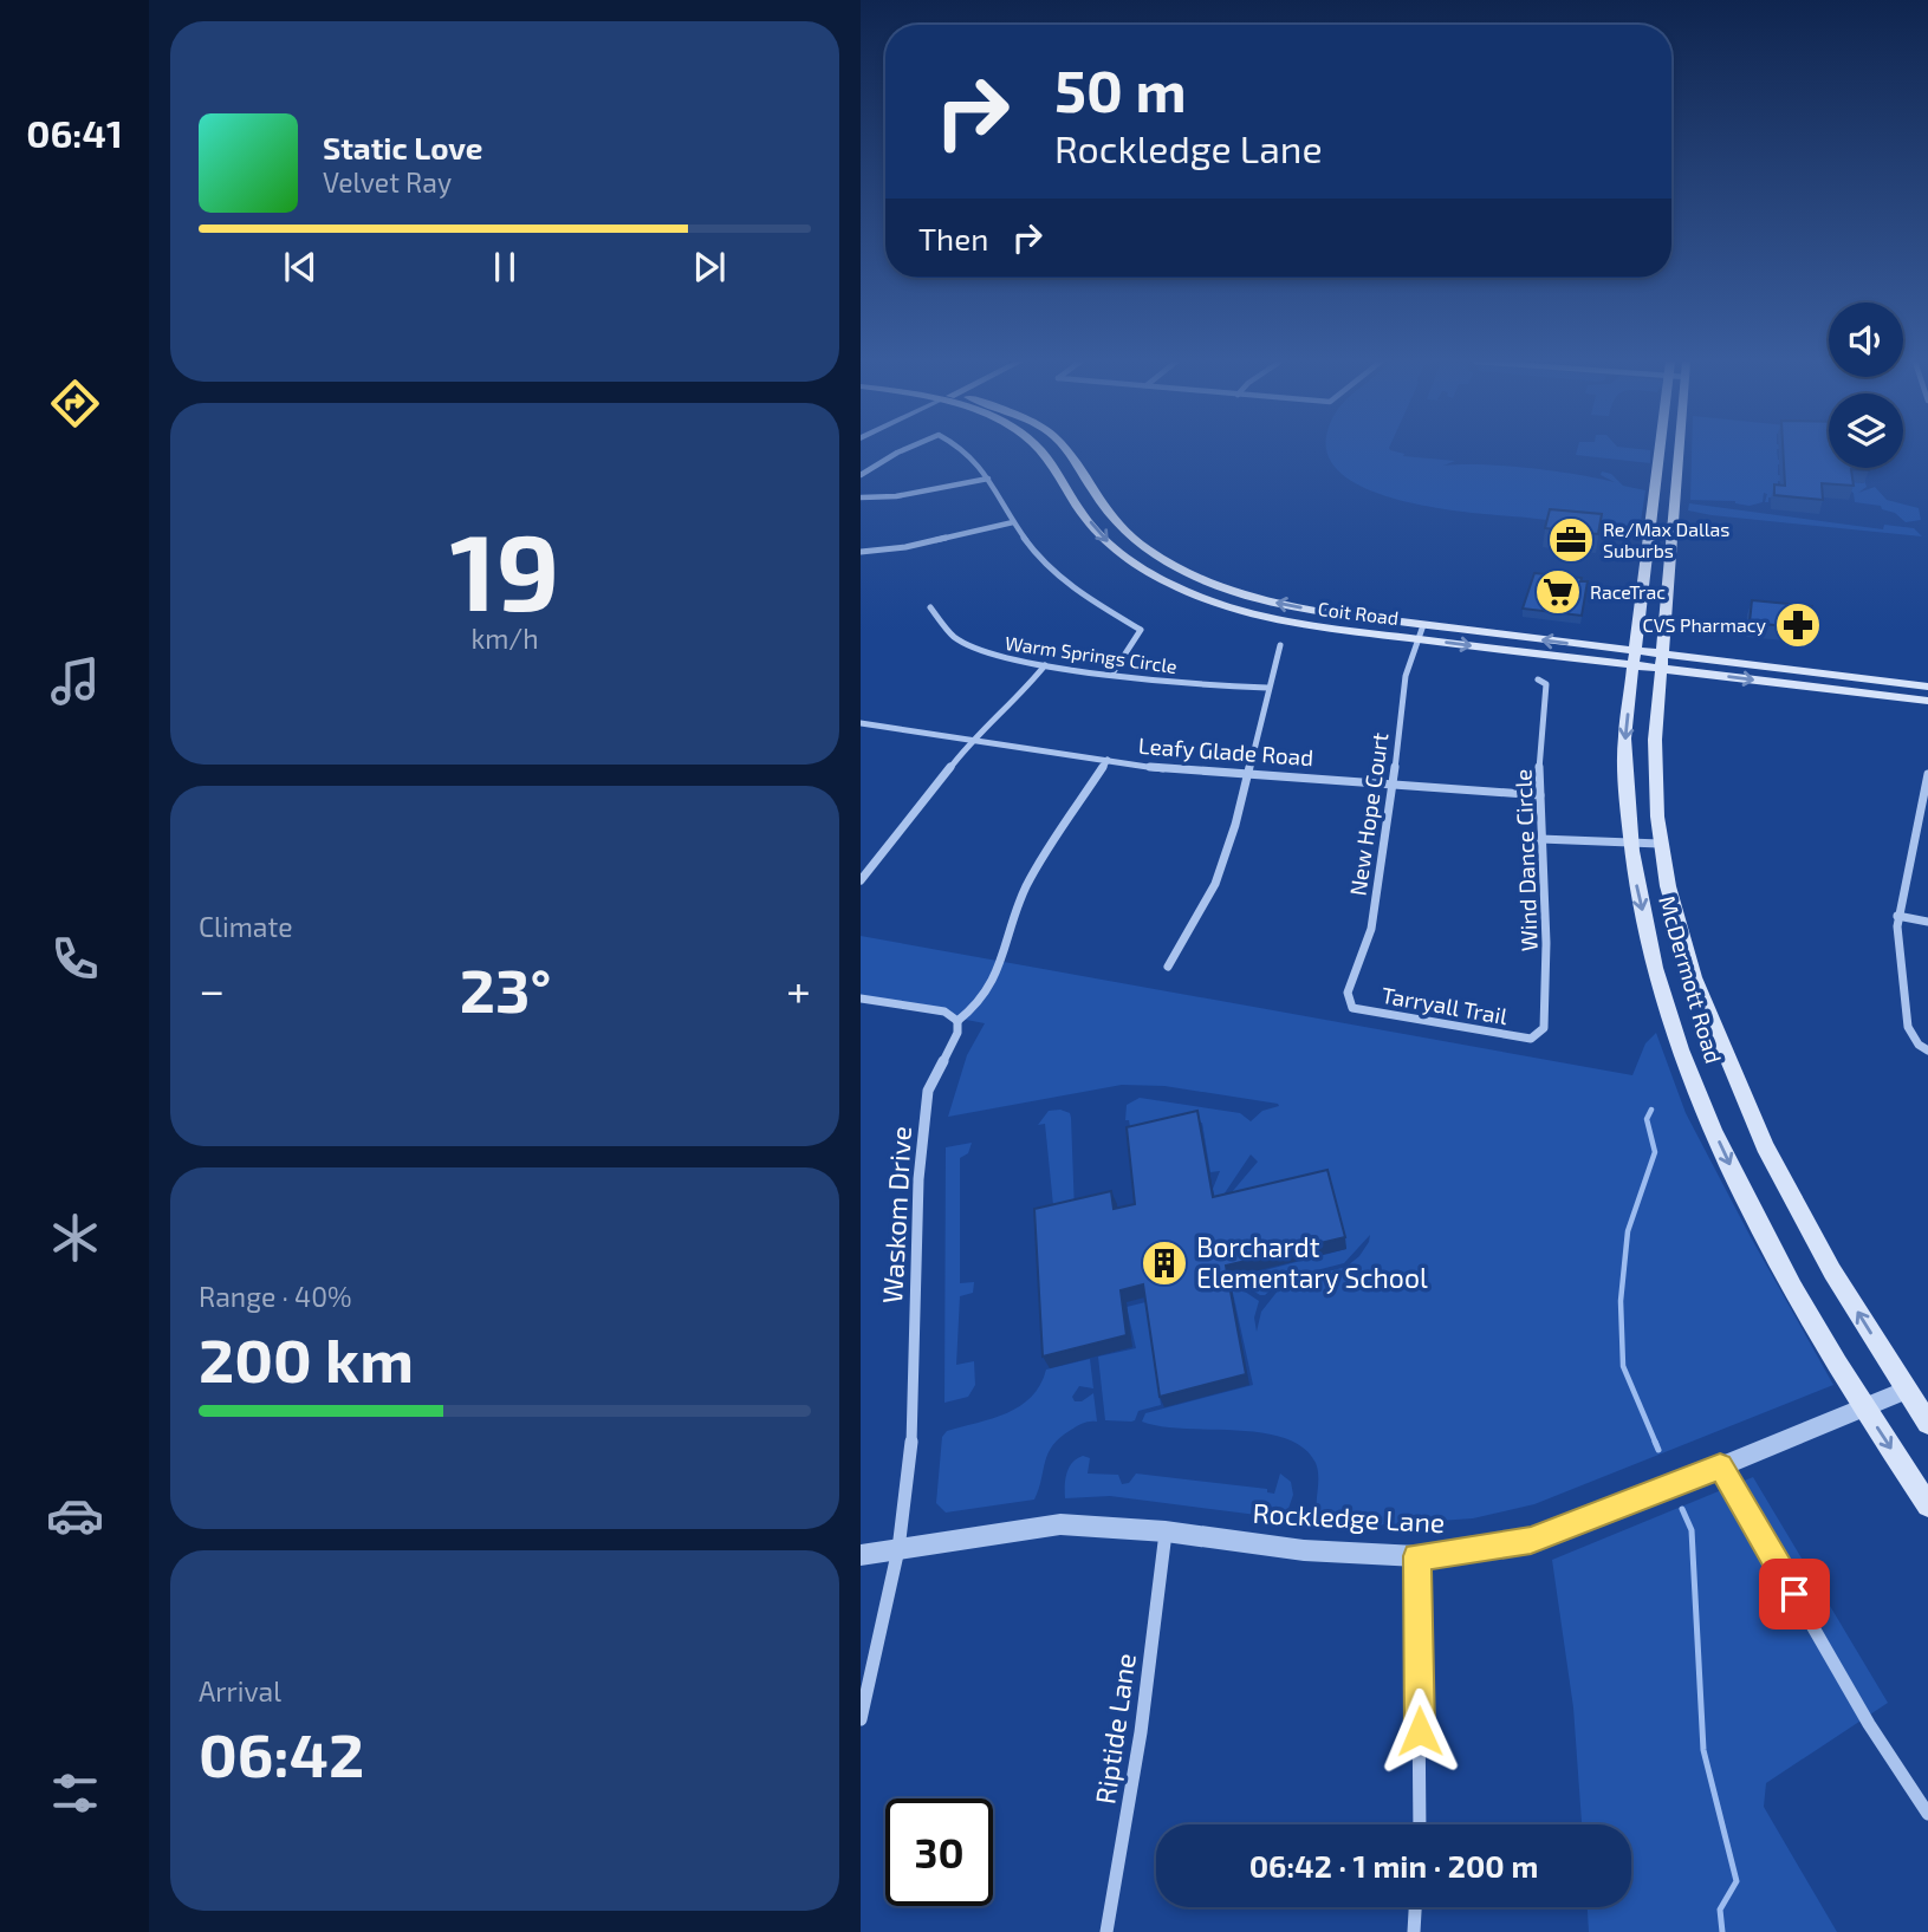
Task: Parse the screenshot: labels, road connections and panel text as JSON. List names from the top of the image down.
{
  "streets": {
    "main road": ["Coit Road", "McDermott Road"],
    "street": [
      "Warm Springs Circle",
      "Leafy Glade Road",
      "New Hope Court",
      "Wind Dance Circle",
      "Tarryall Trail",
      "Waskom Drive",
      "Rockledge Lane",
      "Riptide Lane"
    ]
  },
  "crossings": [
    ["Coit Road", "New Hope Court"],
    ["Coit Road", "McDermott Road"],
    ["Leafy Glade Road", "New Hope Court"],
    ["Leafy Glade Road", "Wind Dance Circle"],
    ["Leafy Glade Road", "Waskom Drive"],
    ["New Hope Court", "Tarryall Trail"],
    ["Wind Dance Circle", "Tarryall Trail"],
    ["McDermott Road", "Rockledge Lane"],
    ["Waskom Drive", "Rockledge Lane"],
    ["Rockledge Lane", "Riptide Lane"]
  ],
  "places": {
    "office": ["Re/Max Dallas Suburbs"],
    "supermarket": ["RaceTrac"],
    "pharmacy": ["CVS Pharmacy"],
    "building": ["Borchardt Elementary School"]
  },
  "page": {
    "tabs": "06:41",
    "turn": ["50 m", "Rockledge Lane"],
    "song": ["Static Love", "Velvet Ray"],
    "then": "Then",
    "tile": [
      ["19", "km/h"],
      "Climate",
      ["Range · 40%", "200 km"],
      ["Arrival", "06:42"]
    ],
    "heat": ["−", "23°", "+"],
    "limit": "30",
    "trip": "06:42 · 1 min · 200 m"
  }
}
